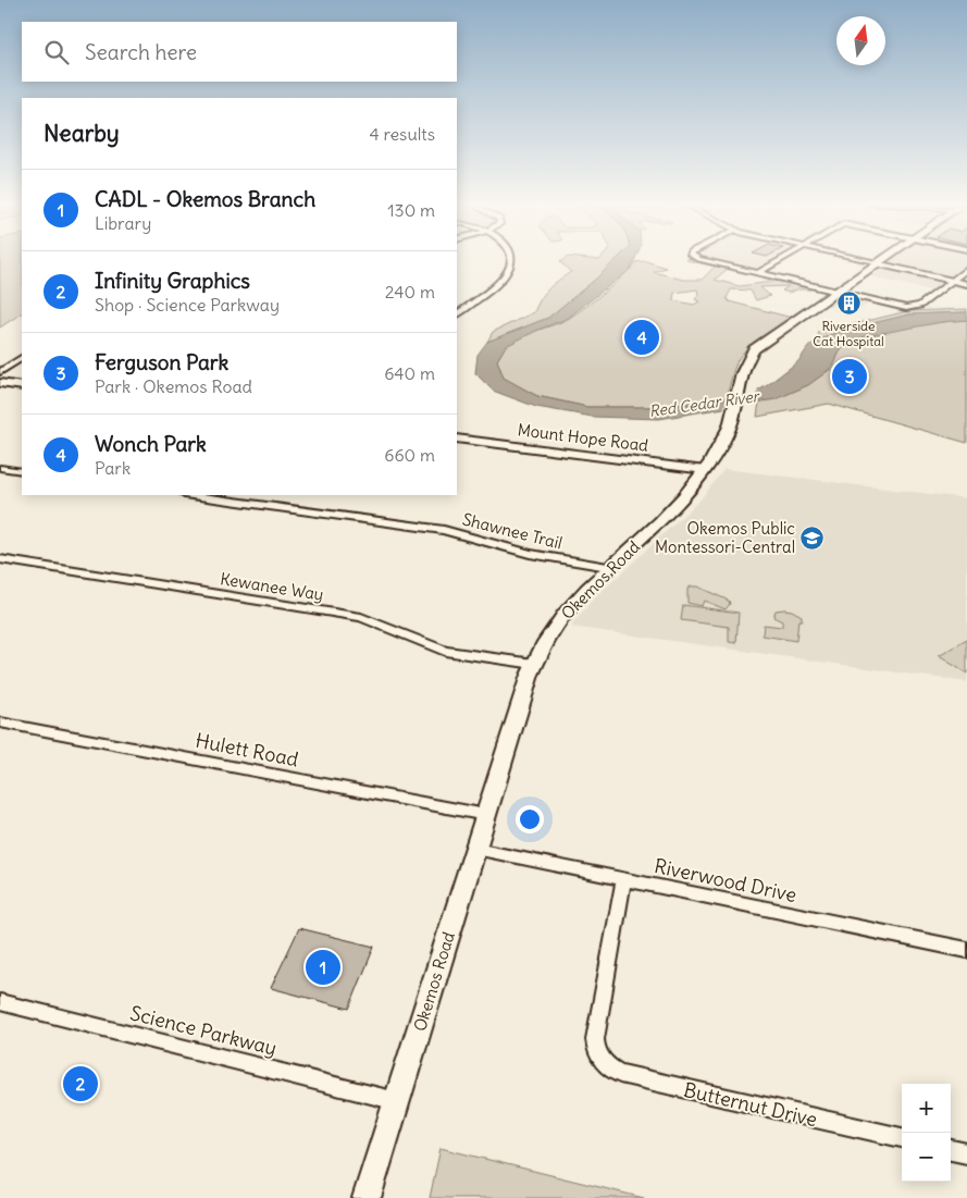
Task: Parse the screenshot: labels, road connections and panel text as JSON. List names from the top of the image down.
{
  "streets": {
    "main road": ["Okemos Road"],
    "street": [
      "Mount Hope Road",
      "Shawnee Trail",
      "Kewanee Way",
      "Hulett Road",
      "Riverwood Drive",
      "Science Parkway",
      "Butternut Drive"
    ]
  },
  "crossings": [
    ["Mount Hope Road", "Okemos Road"],
    ["Shawnee Trail", "Okemos Road"],
    ["Okemos Road", "Kewanee Way"],
    ["Okemos Road", "Hulett Road"],
    ["Okemos Road", "Riverwood Drive"],
    ["Okemos Road", "Science Parkway"],
    ["Riverwood Drive", "Butternut Drive"]
  ],
  "water": ["Red Cedar River"],
  "places": {
    "building": ["Riverside Cat Hospital"],
    "school or university": ["Okemos Public Montessori-Central"]
  },
  "north": "top",
  "page": {
    "search": "Search here",
    "heading": ["Nearby", "4 results"],
    "list": [
      {
        "mark": "1",
        "name": "CADL - Okemos Branch",
        "note": "Library",
        "value": "130 m"
      },
      {
        "mark": "2",
        "name": "Infinity Graphics",
        "note": "Shop · Science Parkway",
        "value": "240 m"
      },
      {
        "mark": "3",
        "name": "Ferguson Park",
        "note": "Park · Okemos Road",
        "value": "640 m"
      },
      {
        "mark": "4",
        "name": "Wonch Park",
        "note": "Park",
        "value": "660 m"
      }
    ],
    "pins": [
      "4",
      "3",
      "1",
      "2"
    ],
    "map_buttons": ["+", "−"]
  }
}
